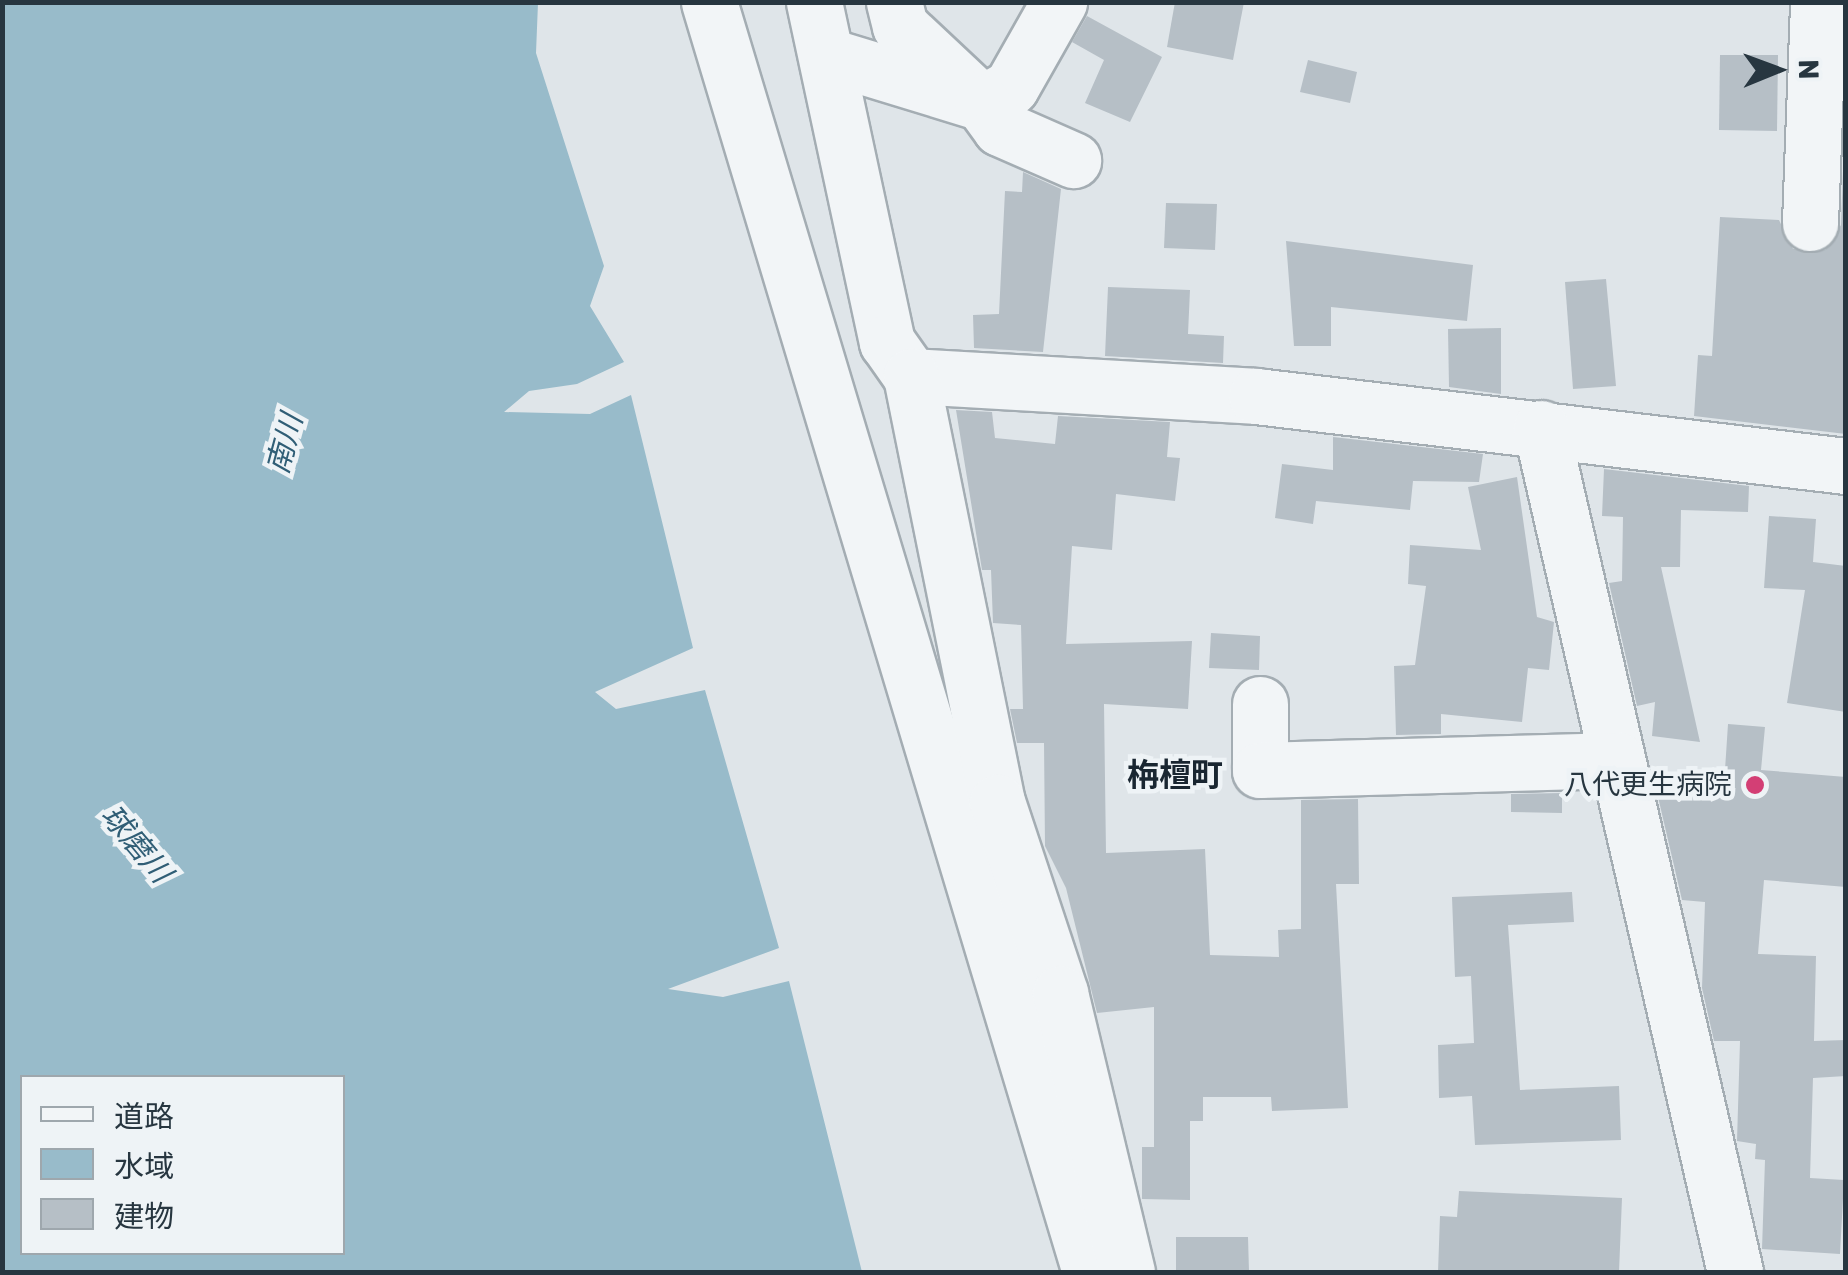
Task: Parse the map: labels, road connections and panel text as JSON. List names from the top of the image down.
{
  "districts": ["栴檀町"],
  "water": ["南川", "球磨川"],
  "places": ["八代更生病院"],
  "legend": ["道路", "水域", "建物"],
  "north": "right"
}
